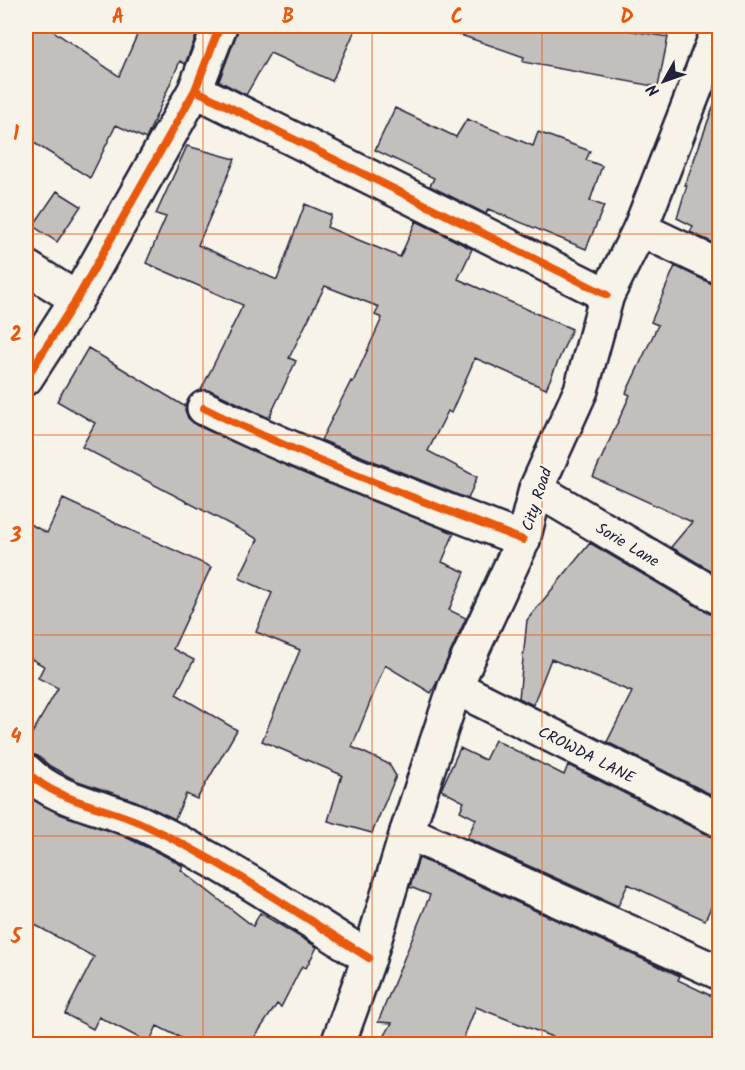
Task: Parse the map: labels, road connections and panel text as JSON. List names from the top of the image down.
{
  "streets": {
    "street": ["City Road", "Sorie Lane", "CROWDA LANE"]
  },
  "crossings": [
    ["City Road", "Sorie Lane"],
    ["City Road", "CROWDA LANE"]
  ],
  "north": "bottom left",
  "grid": {
    "columns": [
      "A",
      "B",
      "C",
      "D"
    ],
    "rows": [
      "1",
      "2",
      "3",
      "4",
      "5"
    ]
  }
}
